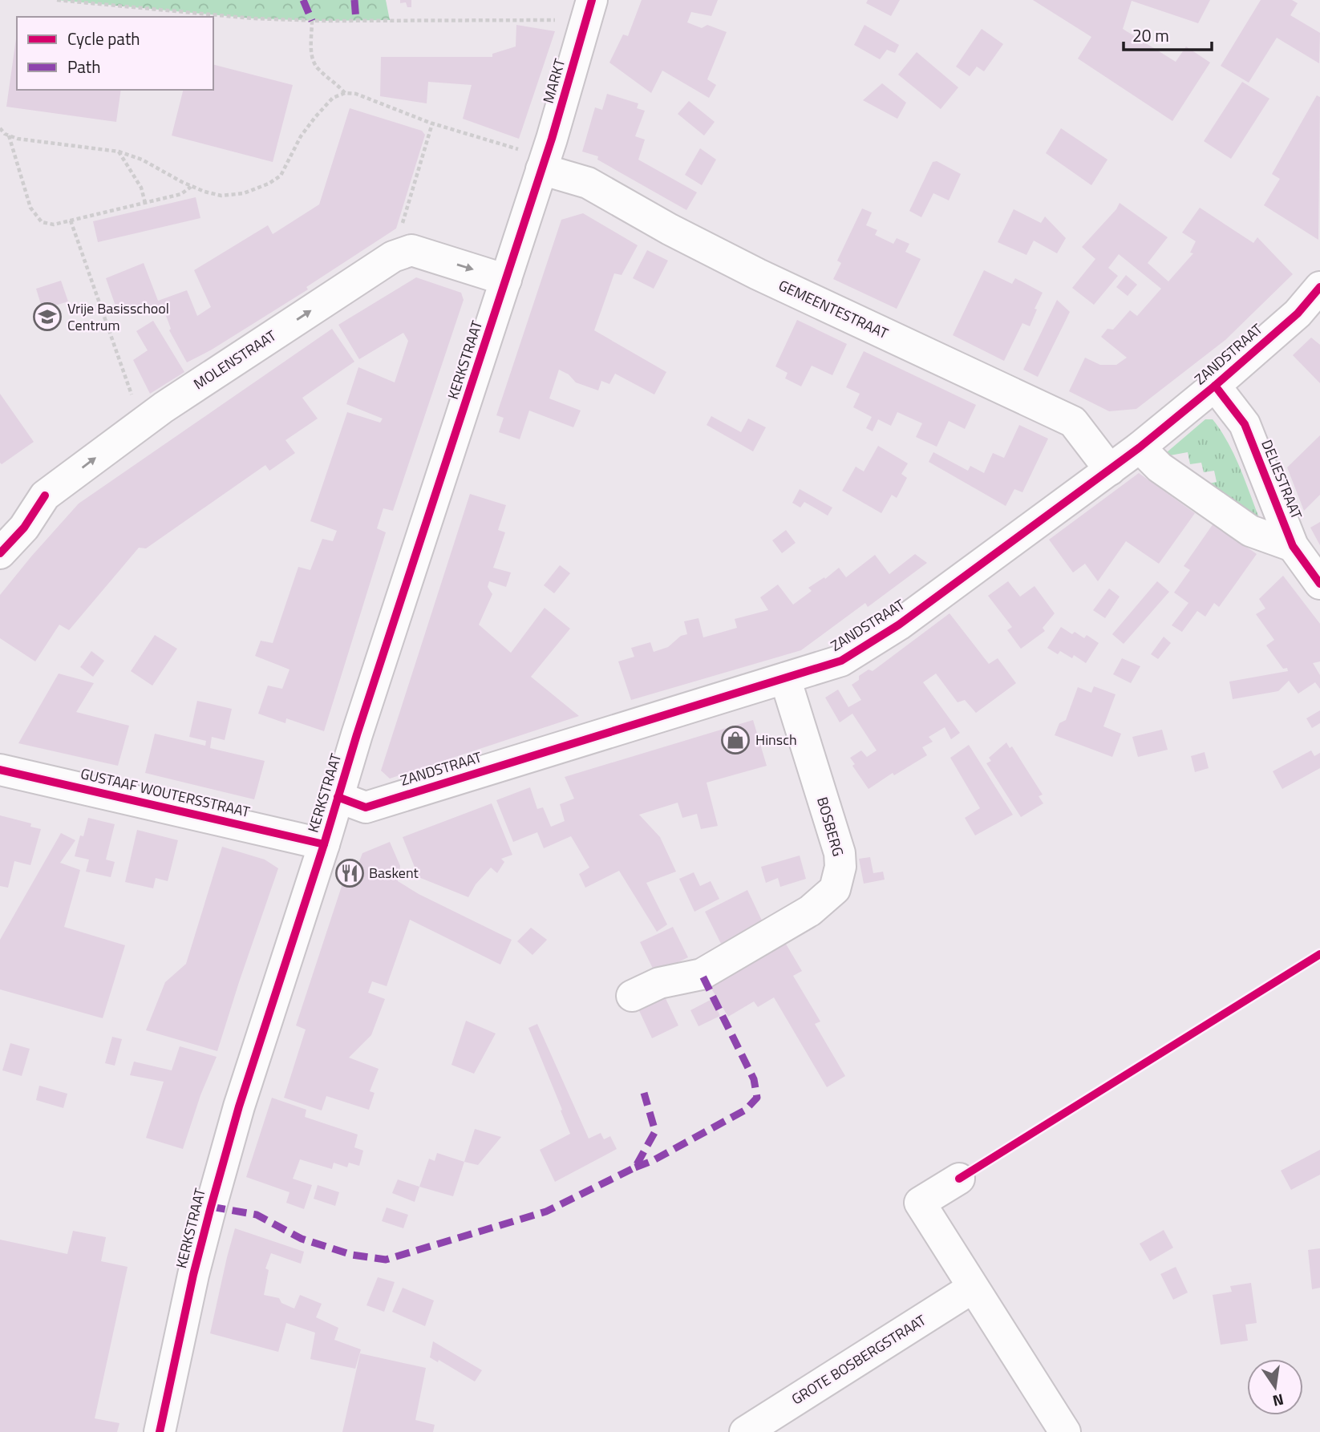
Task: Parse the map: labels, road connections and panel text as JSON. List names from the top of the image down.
{
  "streets": {
    "street": [
      "MARKT",
      "GEMEENTESTRAAT",
      "ZANDSTRAAT",
      "MOLENSTRAAT",
      "KERKSTRAAT",
      "DELIESTRAAT",
      "GUSTAAF WOUTERSSTRAAT",
      "BOSBERG",
      "GROTE BOSBERGSTRAAT"
    ]
  },
  "crossings": [
    ["MARKT", "GEMEENTESTRAAT"],
    ["MARKT", "KERKSTRAAT"],
    ["GEMEENTESTRAAT", "ZANDSTRAAT"],
    ["GEMEENTESTRAAT", "KERKSTRAAT"],
    ["ZANDSTRAAT", "KERKSTRAAT"],
    ["ZANDSTRAAT", "DELIESTRAAT"],
    ["ZANDSTRAAT", "BOSBERG"],
    ["MOLENSTRAAT", "KERKSTRAAT"],
    ["KERKSTRAAT", "GUSTAAF WOUTERSSTRAAT"]
  ],
  "one_way": ["MOLENSTRAAT"],
  "places": {
    "school or university": ["Vrije Basisschool Centrum"],
    "shop": ["Hinsch"],
    "restaurant": ["Baskent"]
  },
  "legend": ["Cycle path", "Path"],
  "scale_bar": "20 m",
  "north": "bottom"
}
